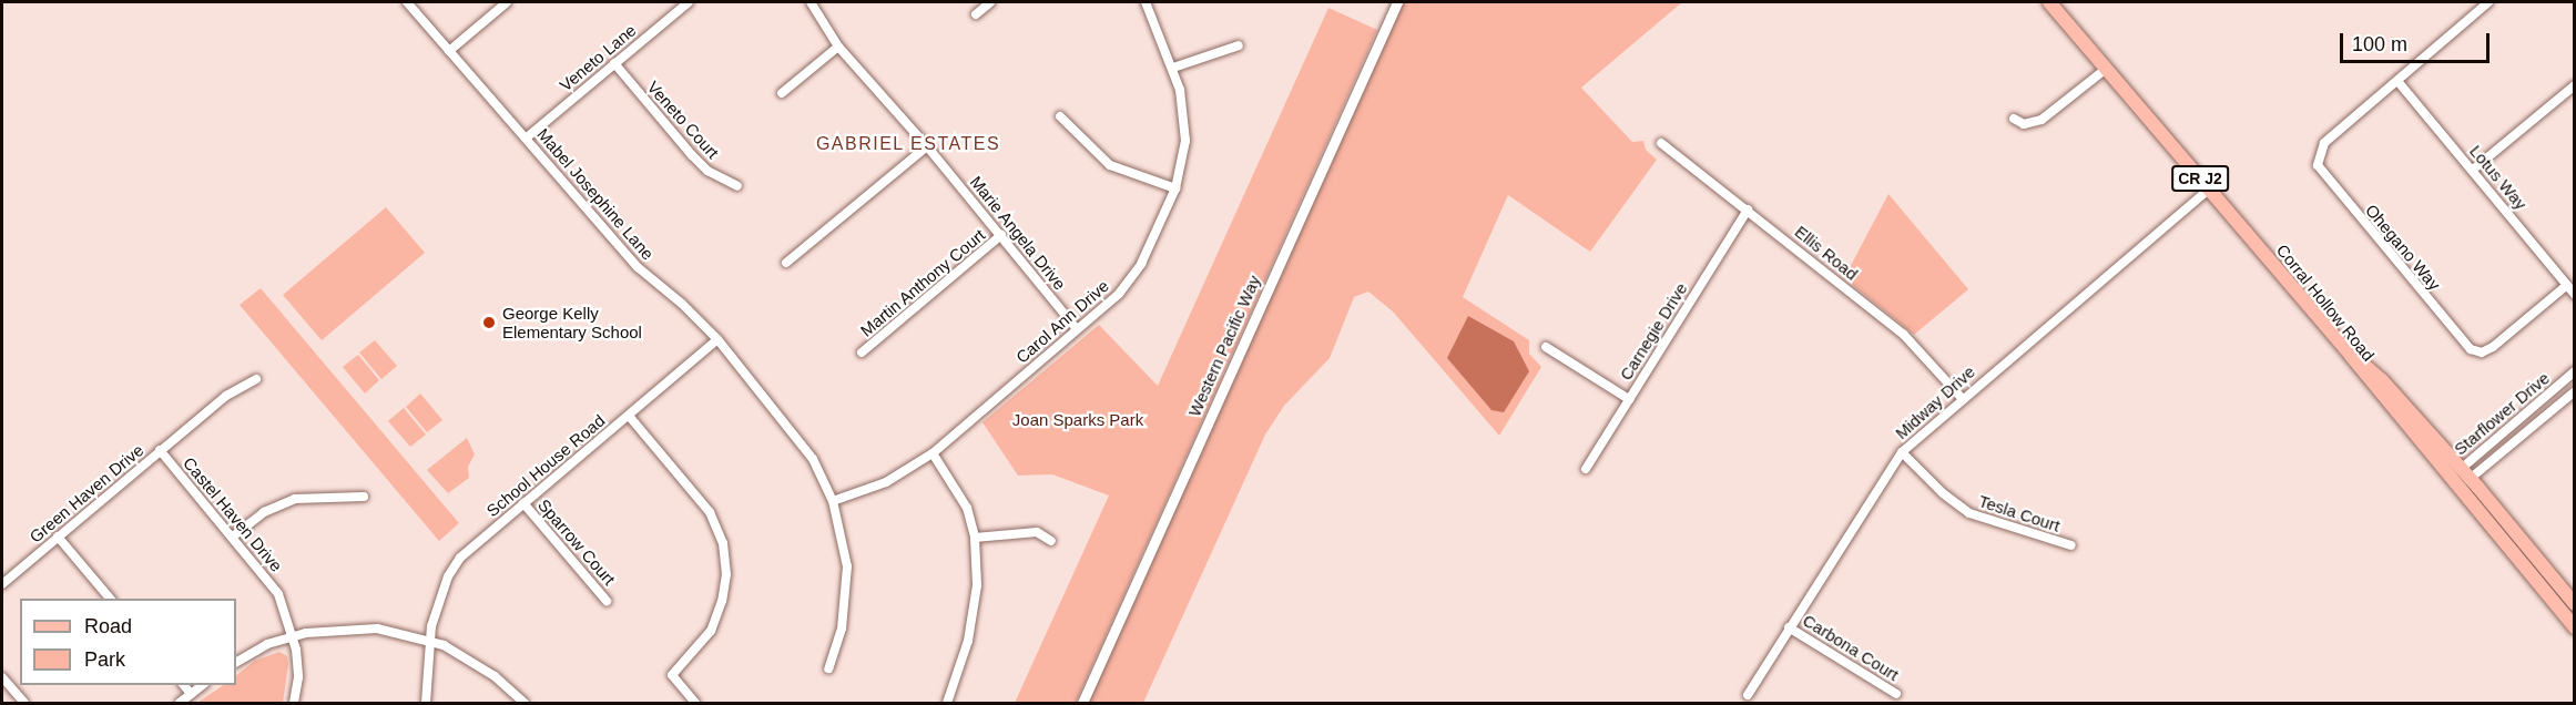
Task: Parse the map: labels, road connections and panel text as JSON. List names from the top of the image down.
{
  "streets": {
    "main road": ["CR J2", "Corral Hollow Road"],
    "street": [
      "Veneto Lane",
      "Veneto Court",
      "Lotus Way",
      "Mabel Josephine Lane",
      "Marie Angela Drive",
      "Ohegano Way",
      "Ellis Road",
      "Martin Anthony Court",
      "Carol Ann Drive",
      "Carnegie Drive",
      "Western Pacific Way",
      "Midway Drive",
      "Starflower Drive",
      "School House Road",
      "Green Haven Drive",
      "Tesla Court",
      "Castel Haven Drive",
      "Sparrow Court",
      "Carbona Court"
    ]
  },
  "crossings": [
    ["Veneto Lane", "Veneto Court"],
    ["Veneto Lane", "Mabel Josephine Lane"],
    ["Lotus Way", "Ohegano Way"],
    ["Mabel Josephine Lane", "Carol Ann Drive"],
    ["Mabel Josephine Lane", "School House Road"],
    ["Marie Angela Drive", "Martin Anthony Court"],
    ["Marie Angela Drive", "Carol Ann Drive"],
    ["Ellis Road", "Carnegie Drive"],
    ["Ellis Road", "Midway Drive"],
    ["Corral Hollow Road", "Midway Drive"],
    ["Corral Hollow Road", "Starflower Drive"],
    ["Midway Drive", "Tesla Court"],
    ["Midway Drive", "Carbona Court"],
    ["School House Road", "Sparrow Court"],
    ["Green Haven Drive", "Castel Haven Drive"]
  ],
  "districts": ["GABRIEL ESTATES"],
  "parks": ["Joan Sparks Park"],
  "places": ["George Kelly Elementary School"],
  "legend": ["Road", "Park"],
  "scale_bar": "100 m"
}
